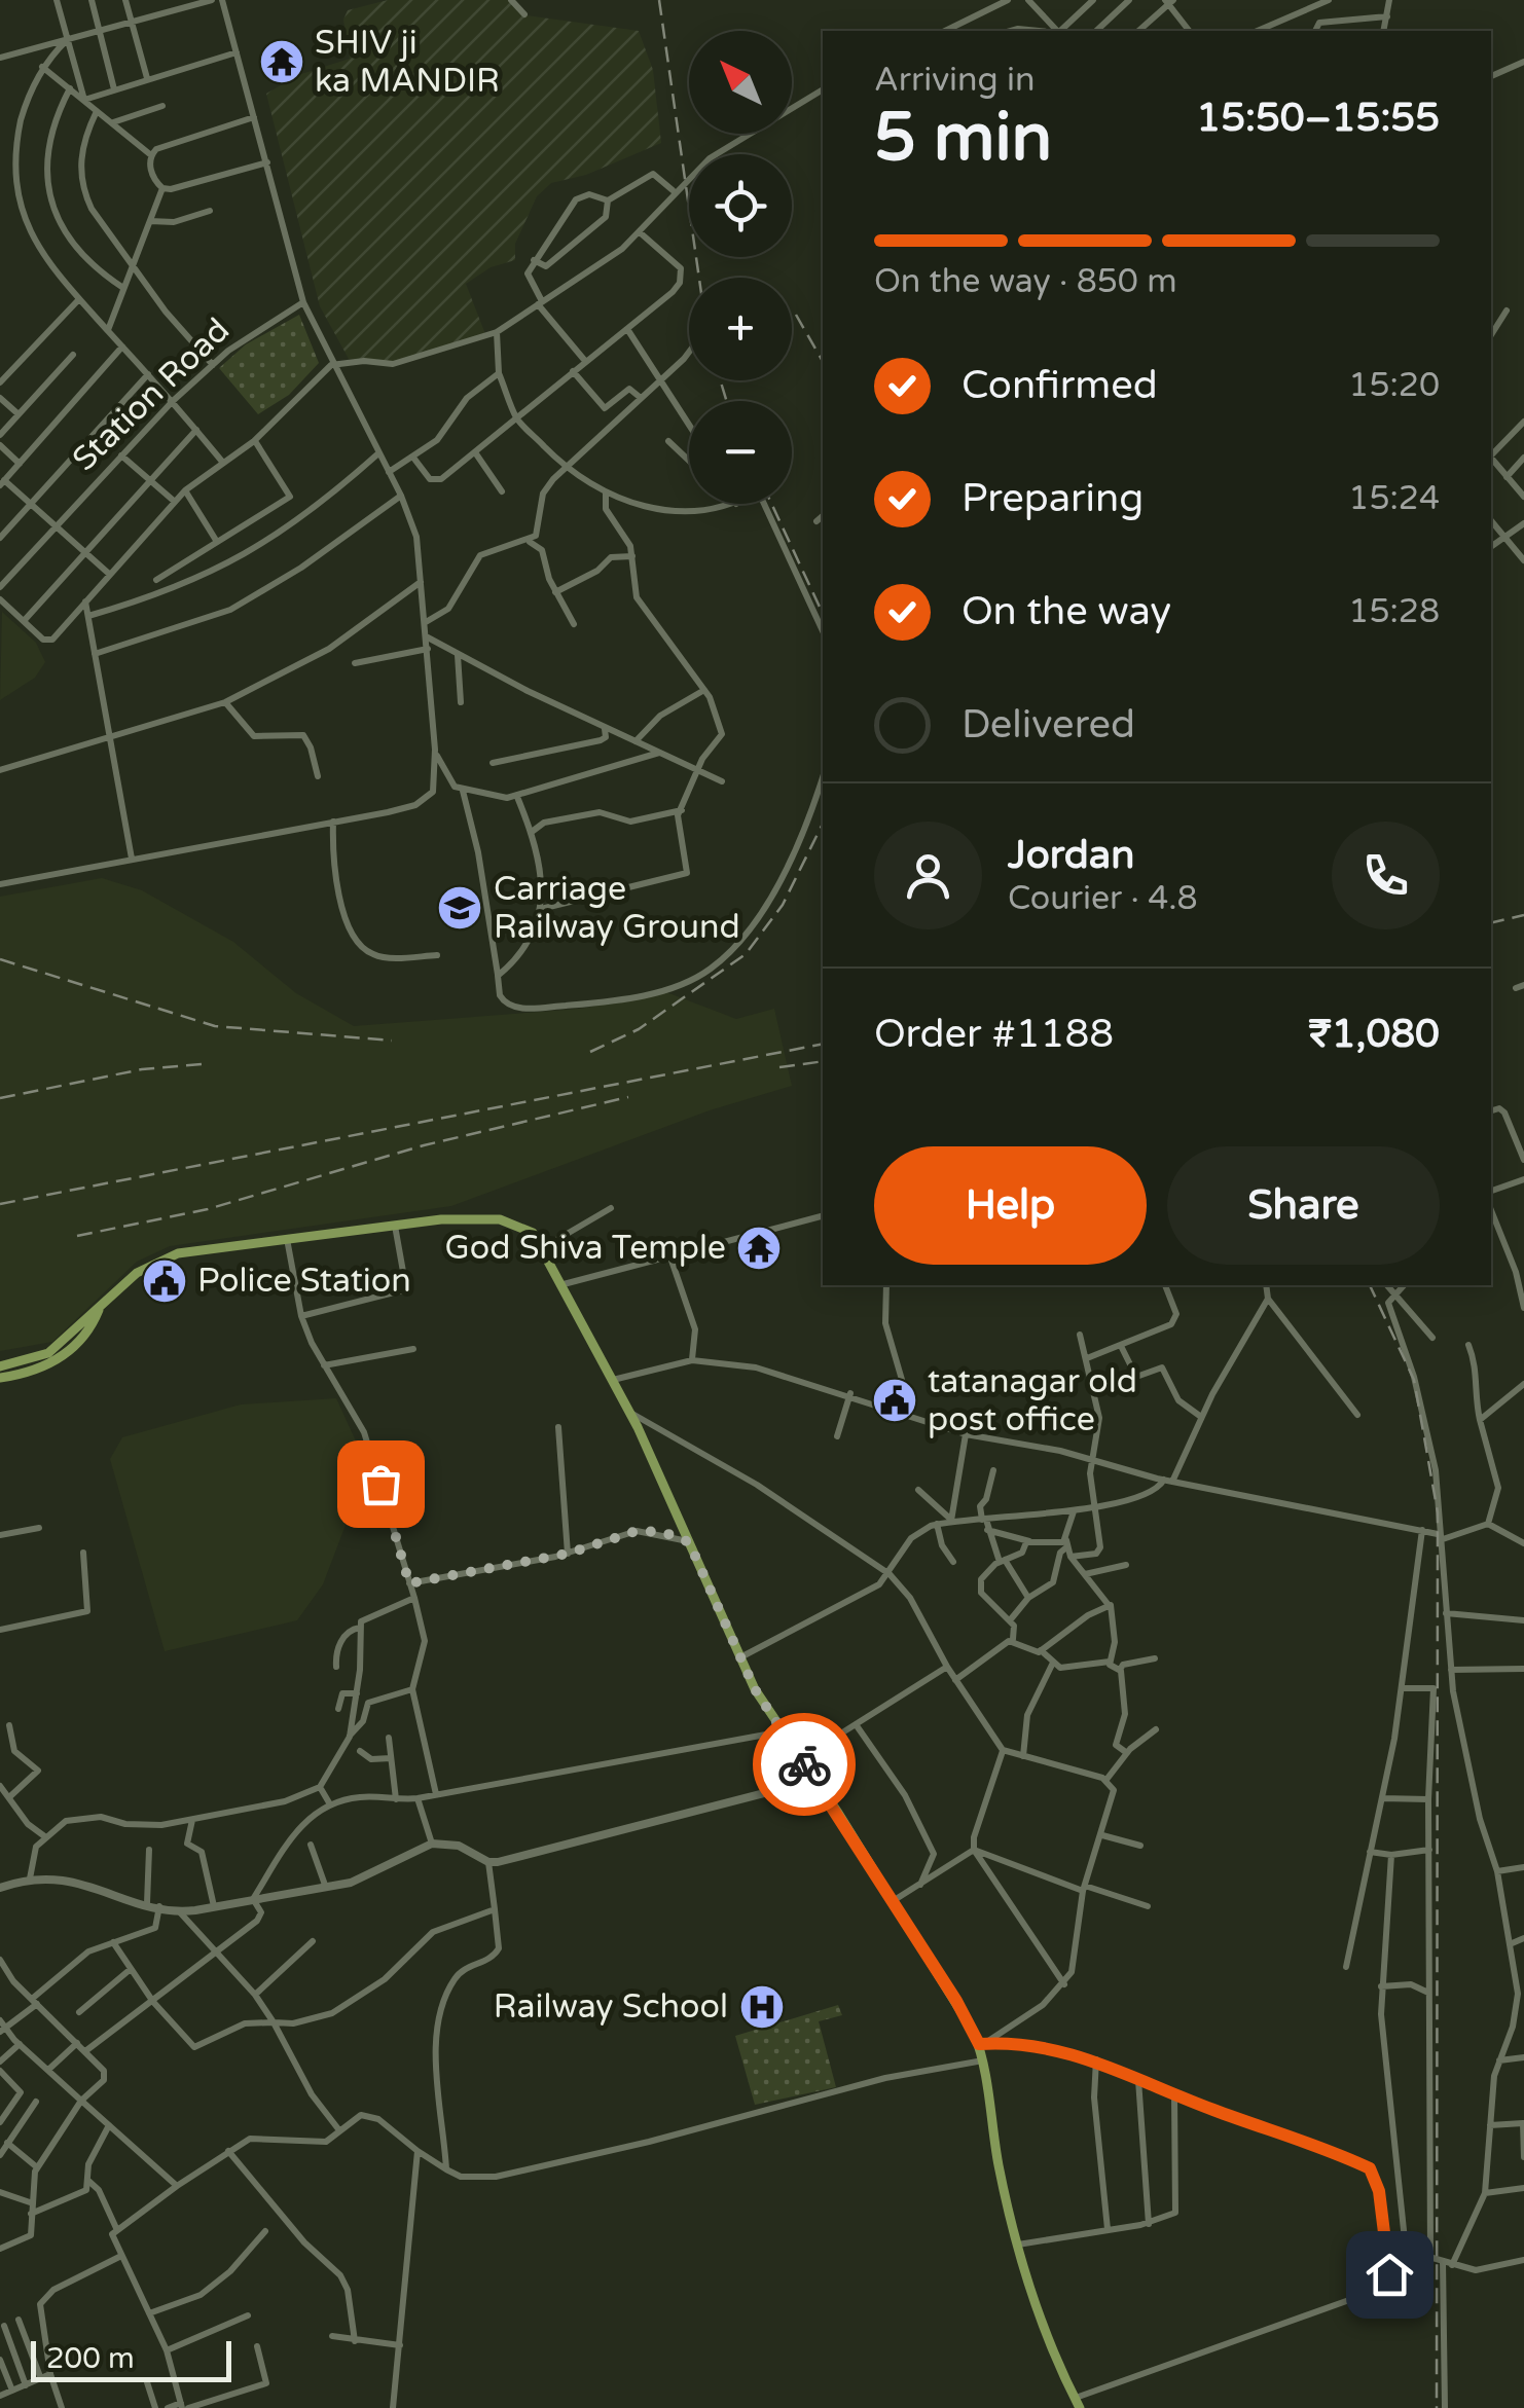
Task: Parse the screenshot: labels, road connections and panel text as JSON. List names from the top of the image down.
{
  "streets": {
    "street": ["Station Road"]
  },
  "places": {
    "temple": ["SHIV ji ka MANDIR", "God Shiva Temple"],
    "school or university": ["Carriage Railway Ground"],
    "public building": ["Police Station", "tatanagar old post office"],
    "hospital": ["Railway School"]
  },
  "scale_bar": "200 m",
  "north": "top left",
  "page": {
    "map_buttons": ["+", "−"],
    "heading": ["5 min", "Arriving in", "15:50–15:55"],
    "panel": [
      "Jordan",
      "Courier · 4.8",
      "Order #1188",
      "₹1,080"
    ],
    "bar": "On the way · 850 m",
    "list": [
      ["Confirmed", "15:20"],
      ["Preparing", "15:24"],
      ["On the way", "15:28"],
      "Delivered"
    ],
    "buttons": ["Help", "Share"],
    "scale": "200 m"
  }
}
